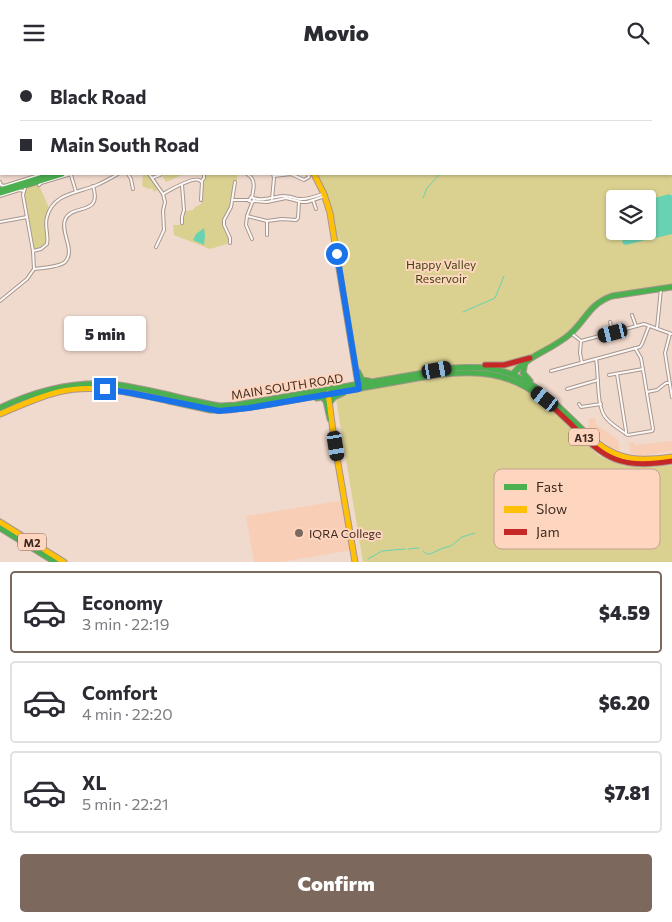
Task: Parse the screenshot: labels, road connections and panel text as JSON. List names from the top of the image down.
{
  "streets": {
    "main road": ["MAIN SOUTH ROAD", "A13", "M2"]
  },
  "crossings": [
    ["MAIN SOUTH ROAD", "A13"]
  ],
  "parks": ["Happy Valley Reservoir"],
  "places": ["IQRA College"],
  "legend": ["Fast", "Slow", "Jam"],
  "page": {
    "header": "Movio",
    "banner": ["Black Road", "Main South Road"],
    "bubble": "5 min",
    "list": [
      {
        "name": "Economy",
        "note": "3 min · 22:19",
        "value": "$4.59"
      },
      {
        "name": "Comfort",
        "note": "4 min · 22:20",
        "value": "$6.20"
      },
      {
        "name": "XL",
        "note": "5 min · 22:21",
        "value": "$7.81"
      }
    ],
    "buttons": "Confirm"
  }
}
